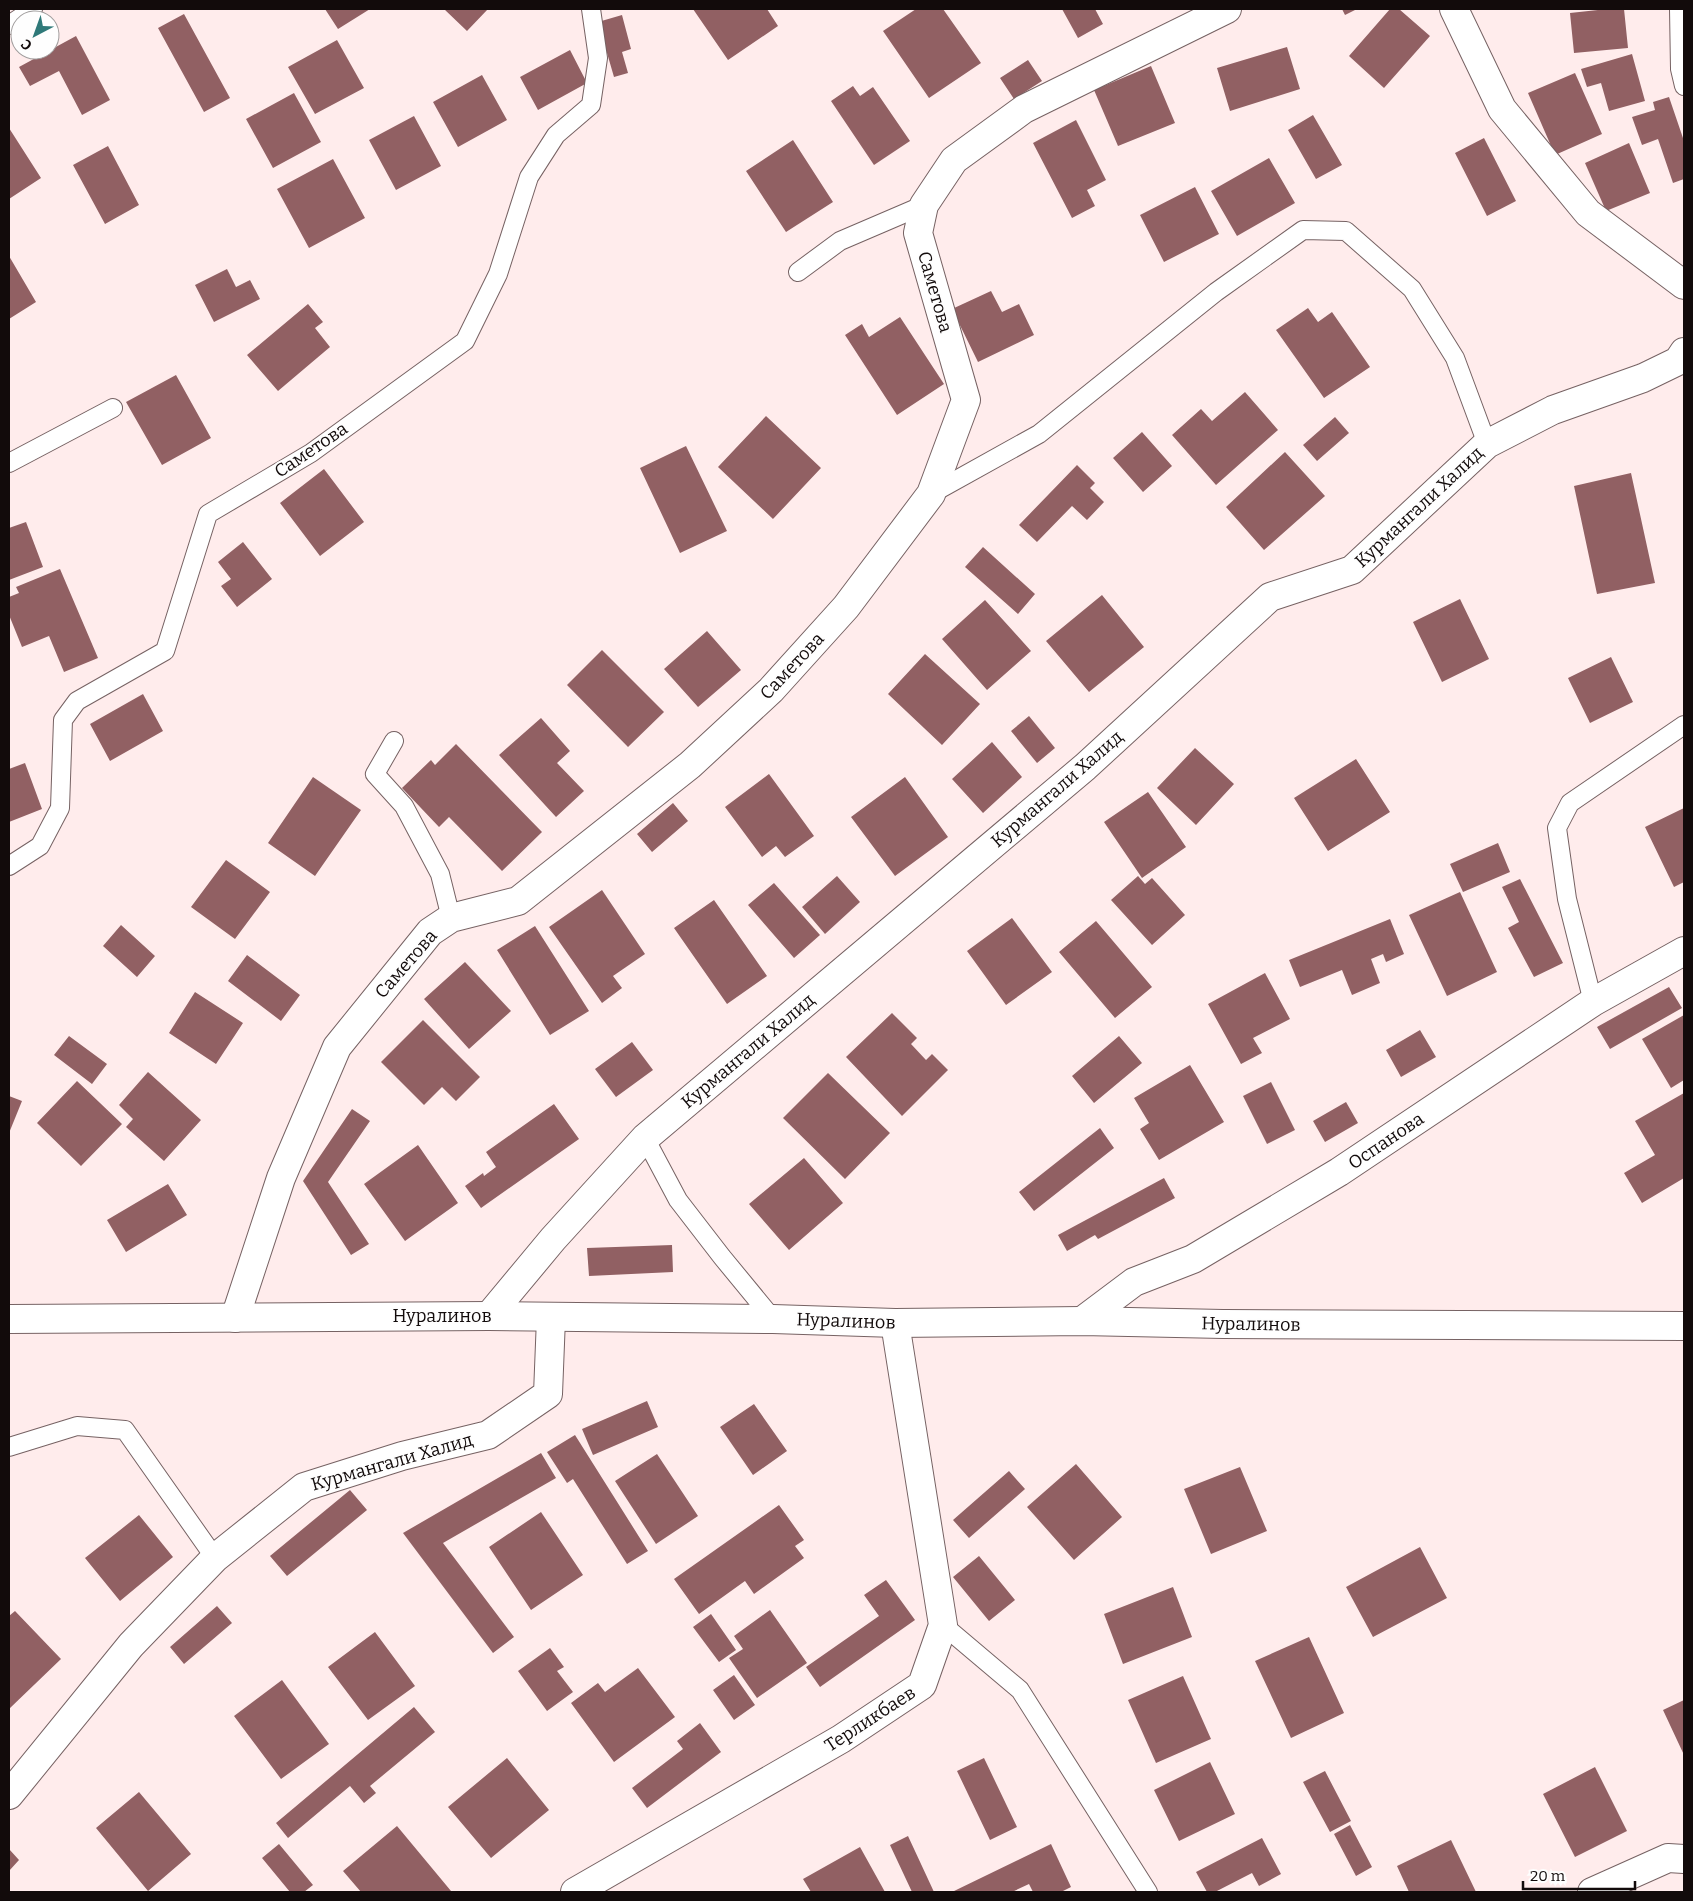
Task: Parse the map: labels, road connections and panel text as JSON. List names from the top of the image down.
{
  "streets": {
    "street": [
      "Саметова",
      "Курмангали Халид",
      "Оспанова",
      "Нуралинов",
      "Терликбаев"
    ]
  },
  "crossings": [
    ["Саметова", "Нуралинов"],
    ["Курмангали Халид", "Нуралинов"],
    ["Оспанова", "Нуралинов"],
    ["Нуралинов", "Терликбаев"]
  ],
  "scale_bar": "20 m",
  "north": "bottom left"
}
